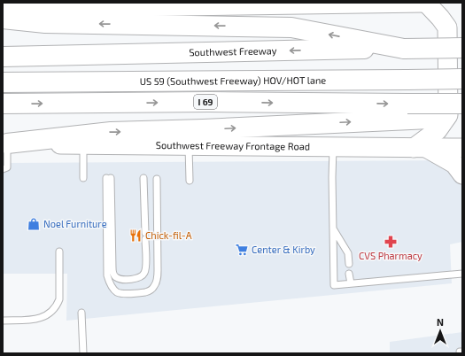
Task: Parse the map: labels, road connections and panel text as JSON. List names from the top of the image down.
{
  "streets": {
    "highway": ["Southwest Freeway", "US 59 (Southwest Freeway) HOV/HOT lane", "I 69"],
    "main road": ["Southwest Freeway Frontage Road"]
  },
  "places": {
    "shop": ["Noel Furniture"],
    "restaurant": ["Chick-fil-A"],
    "pharmacy": ["CVS Pharmacy"],
    "supermarket": ["Center & Kirby"]
  },
  "north": "top"
}
